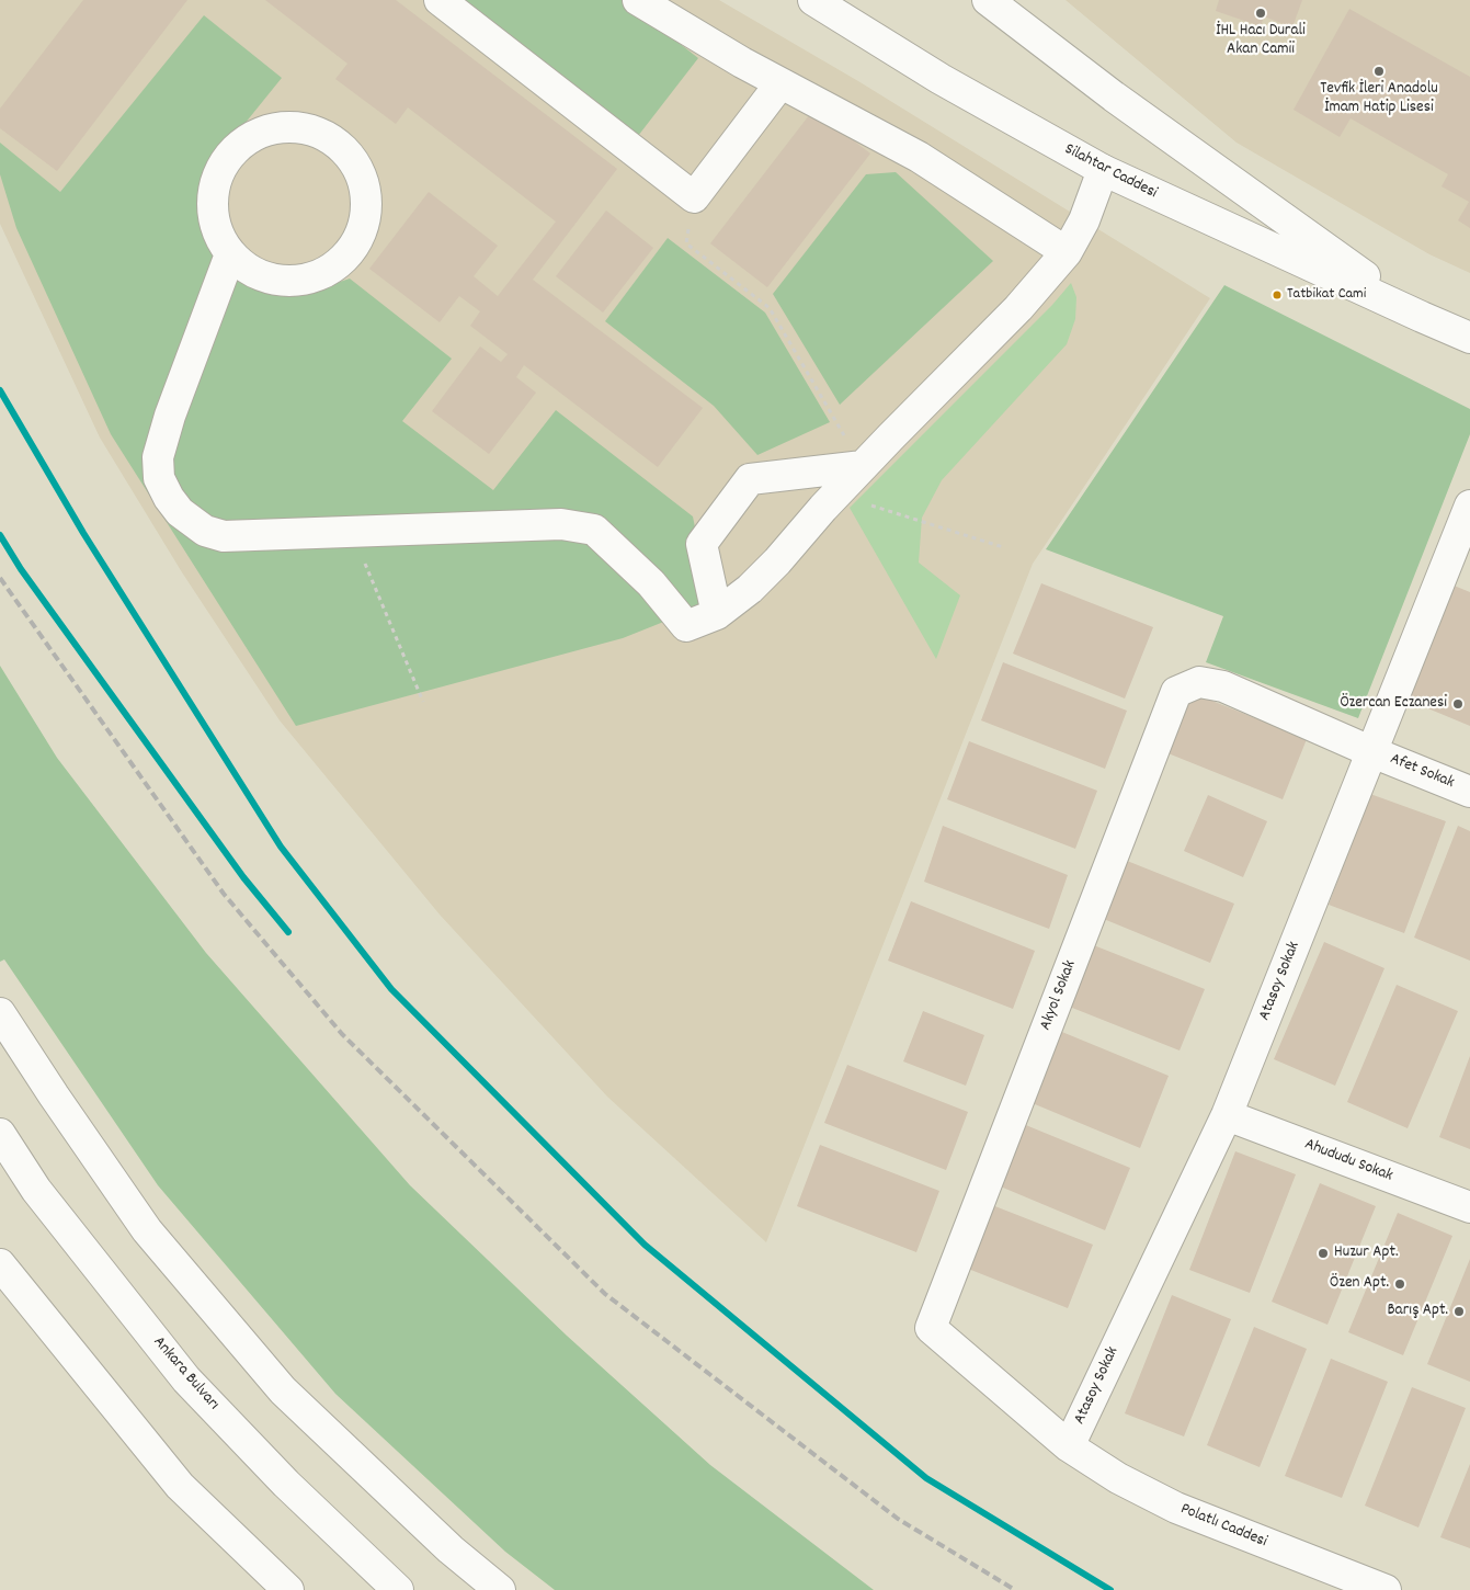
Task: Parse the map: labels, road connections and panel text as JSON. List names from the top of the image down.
{
  "streets": {
    "main road": [
      "Silahtar Caddesi",
      "Afet Sokak",
      "Atasoy Sokak",
      "Akyol Sokak",
      "Ahududu Sokak",
      "Ankara Bulvarı",
      "Polatlı Caddesi"
    ]
  },
  "crossings": [
    ["Afet Sokak", "Atasoy Sokak"],
    ["Afet Sokak", "Akyol Sokak"],
    ["Atasoy Sokak", "Akyol Sokak"],
    ["Atasoy Sokak", "Ahududu Sokak"],
    ["Atasoy Sokak", "Polatlı Caddesi"],
    ["Akyol Sokak", "Polatlı Caddesi"]
  ],
  "places": [
    "İHL Hacı Durali Akan Camii",
    "Tevfik İleri Anadolu İmam Hatip Lisesi",
    "Tatbikat Cami",
    "Özercan Eczanesi",
    "Huzur Apt.",
    "Özen Apt.",
    "Barış Apt."
  ]
}
